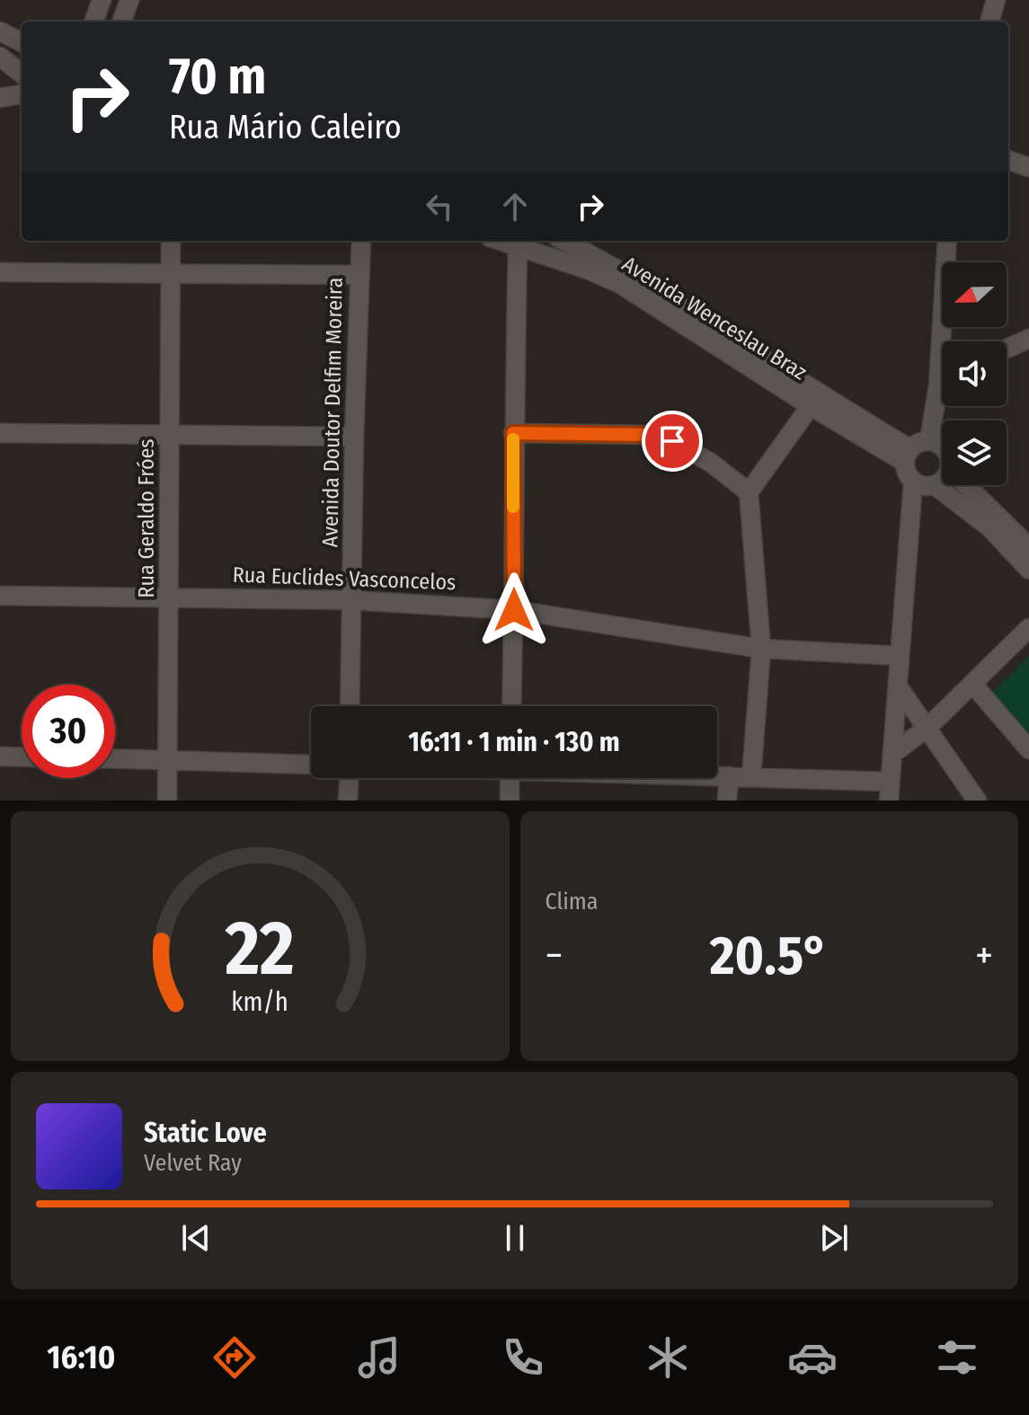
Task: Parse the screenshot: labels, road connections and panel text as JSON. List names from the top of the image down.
{
  "streets": {
    "street": [
      "Avenida Wenceslau Braz",
      "Avenida Doutor Delfim Moreira",
      "Rua Geraldo Fróes",
      "Rua Euclides Vasconcelos"
    ]
  },
  "crossings": [
    ["Avenida Doutor Delfim Moreira", "Rua Euclides Vasconcelos"],
    ["Rua Geraldo Fróes", "Rua Euclides Vasconcelos"]
  ],
  "north": "left",
  "page": {
    "turn": ["70 m", "Rua Mário Caleiro"],
    "limit": "30",
    "trip": "16:11 · 1 min · 130 m",
    "tile": "Clima",
    "heat": ["−", "20.5°", "+"],
    "song": ["Static Love", "Velvet Ray"],
    "tabs": "16:10",
    "gauge": ["22", "km/h"]
  }
}
